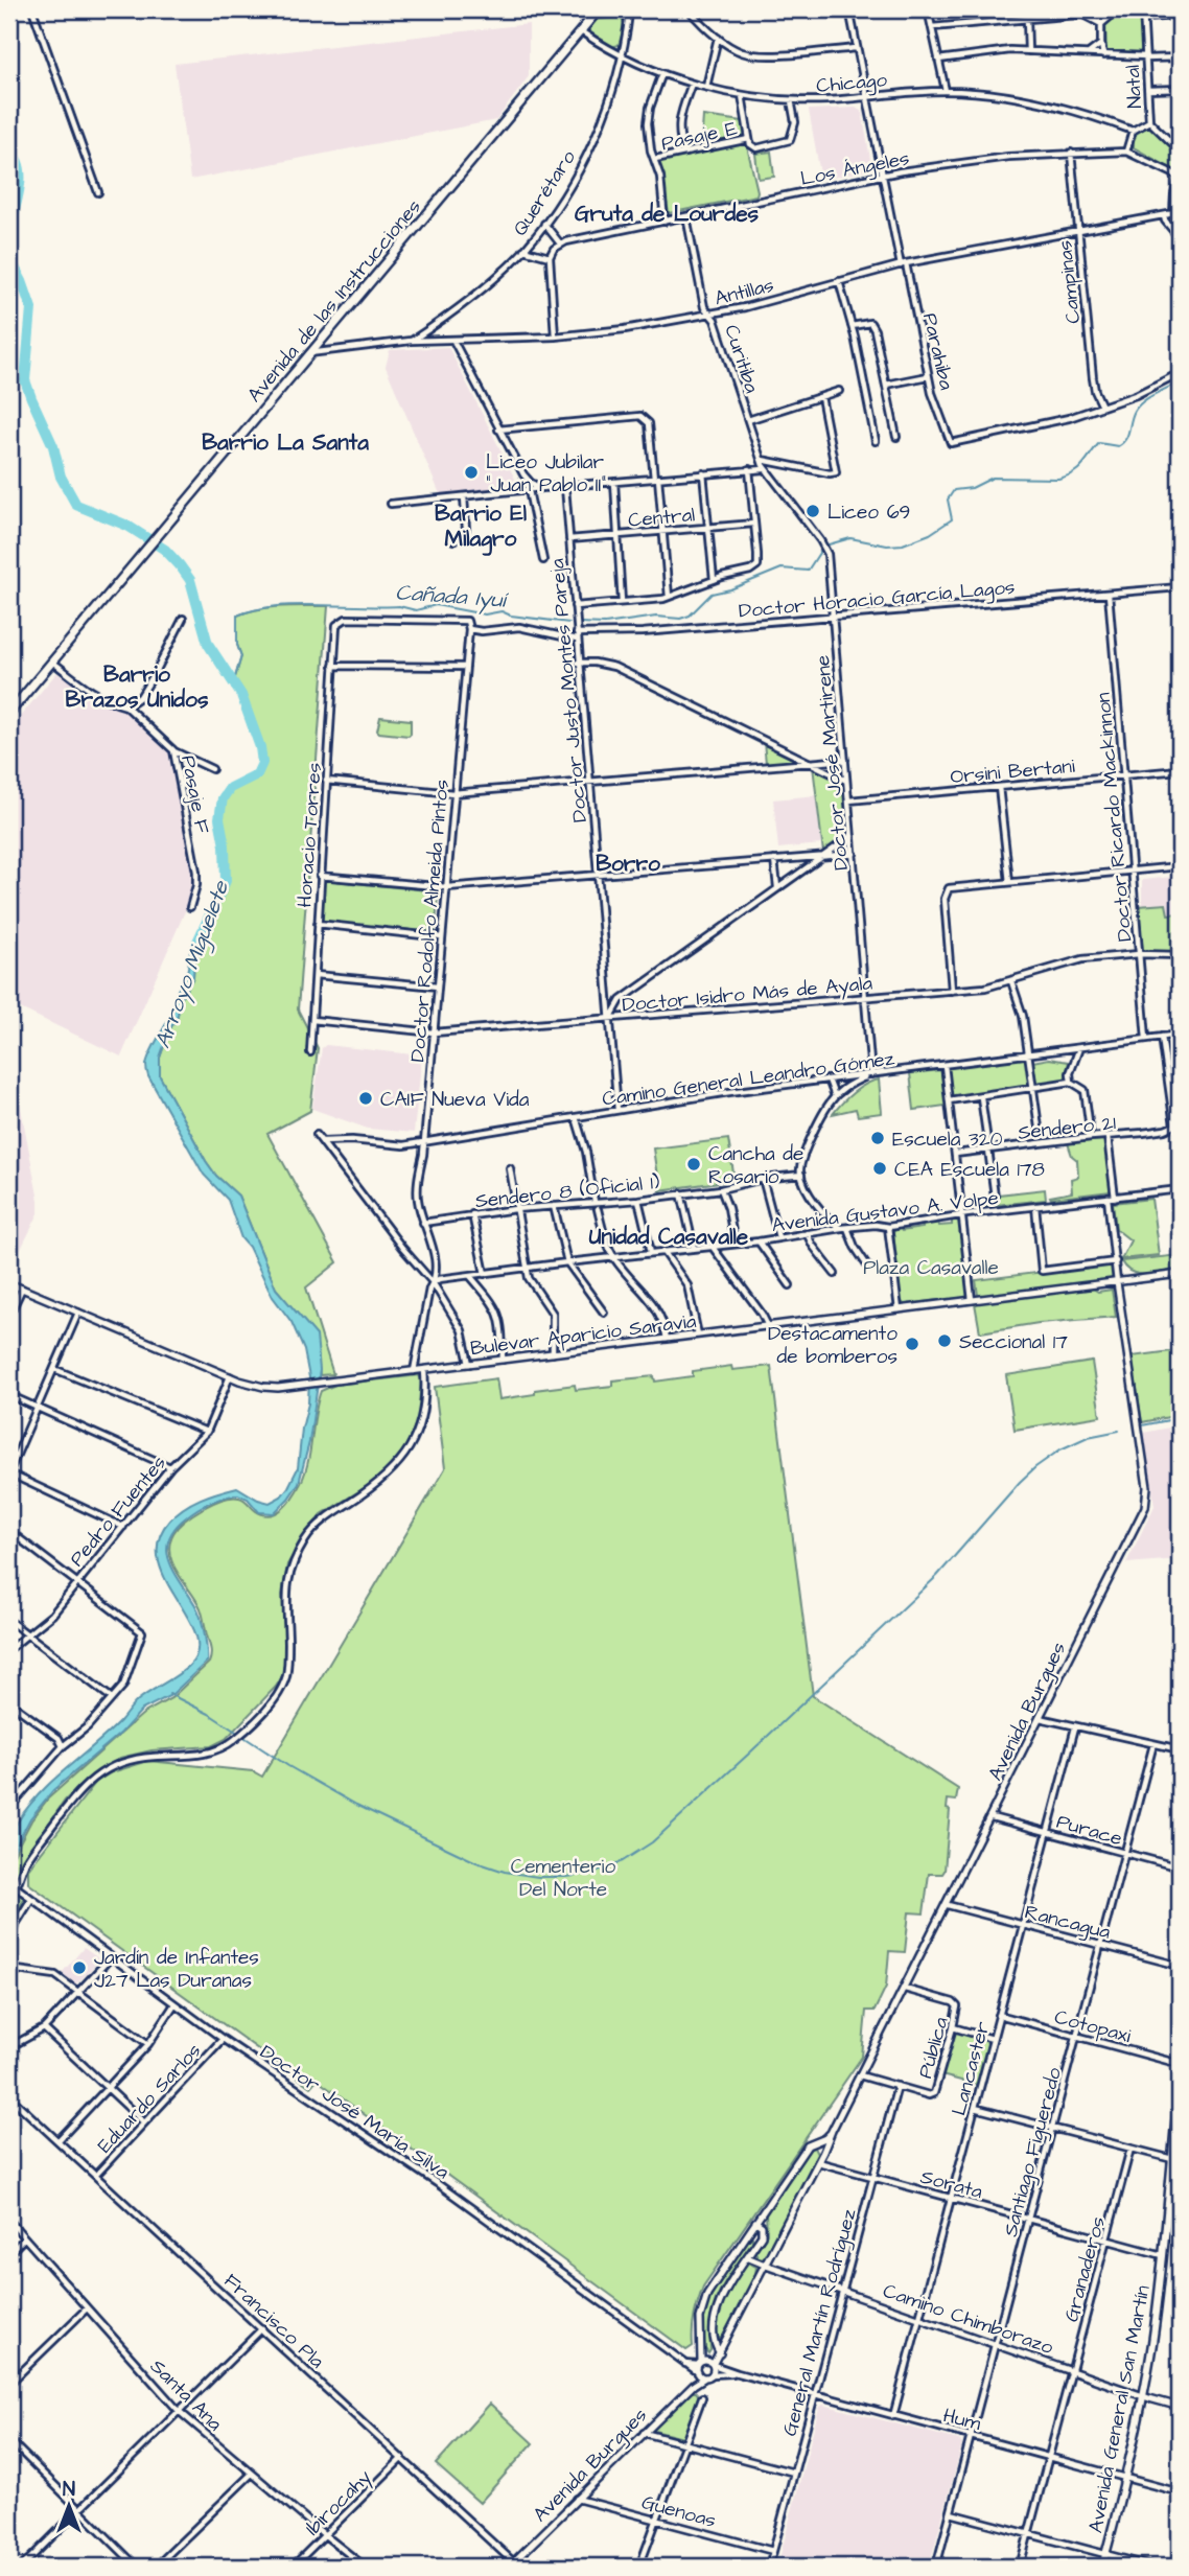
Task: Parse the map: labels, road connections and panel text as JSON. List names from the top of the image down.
{
  "streets": {
    "main road": ["Avenida de las Instrucciones", "Avenida General San Martín"],
    "street": [
      "Chicago",
      "Natal",
      "Pasaje E",
      "Los Ángeles",
      "Querétaro",
      "Campinas",
      "Antillas",
      "Parahiba",
      "Curitiba",
      "Central",
      "Doctor Horacio García Lagos",
      "Doctor Justo Montes Pareja",
      "Doctor José Martirene",
      "Orsini Bertani",
      "Pasaje F",
      "Doctor Ricardo Mackinnon",
      "Horacio Torres",
      "Doctor Rodolfo Almeida Pintos",
      "Doctor Isidro Más de Ayala",
      "Camino General Leandro Gómez",
      "Sendero 21",
      "Sendero 8 (Oficial 1)",
      "Avenida Gustavo A. Volpe",
      "Bulevar Aparicio Saravia",
      "Pedro Fuentes",
      "Avenida Burgues",
      "Purace",
      "Rancagua",
      "Cotopaxi",
      "Pública",
      "Lancaster",
      "Eduardo Sarlos",
      "Doctor José María Silva",
      "Santiago Figueredo",
      "Sorata",
      "Granaderos",
      "Camino Chimborazo",
      "Francisco Pla",
      "General Martín Rodríguez",
      "Santa Ana",
      "Hum",
      "Ibirocahy",
      "Guenoas"
    ]
  },
  "crossings": [
    ["Chicago", "Natal"],
    ["Chicago", "Querétaro"],
    ["Chicago", "Avenida de las Instrucciones"],
    ["Chicago", "Parahiba"],
    ["Natal", "Los Ángeles"],
    ["Los Ángeles", "Campinas"],
    ["Los Ángeles", "Parahiba"],
    ["Los Ángeles", "Curitiba"],
    ["Querétaro", "Antillas"],
    ["Campinas", "Antillas"],
    ["Campinas", "Parahiba"],
    ["Antillas", "Avenida de las Instrucciones"],
    ["Antillas", "Parahiba"],
    ["Antillas", "Curitiba"],
    ["Avenida de las Instrucciones", "Pasaje F"],
    ["Curitiba", "Doctor José Martirene"],
    ["Central", "Doctor Justo Montes Pareja"],
    ["Doctor Horacio García Lagos", "Doctor Justo Montes Pareja"],
    ["Doctor Horacio García Lagos", "Doctor José Martirene"],
    ["Doctor Horacio García Lagos", "Doctor Ricardo Mackinnon"],
    ["Doctor Horacio García Lagos", "Doctor Rodolfo Almeida Pintos"],
    ["Doctor Justo Montes Pareja", "Doctor Isidro Más de Ayala"],
    ["Doctor Justo Montes Pareja", "Camino General Leandro Gómez"],
    ["Doctor José Martirene", "Orsini Bertani"],
    ["Doctor José Martirene", "Doctor Isidro Más de Ayala"],
    ["Doctor José Martirene", "Camino General Leandro Gómez"],
    ["Doctor José Martirene", "Sendero 21"],
    ["Doctor José Martirene", "Sendero 8 (Oficial 1)"],
    ["Doctor José Martirene", "Avenida Gustavo A. Volpe"],
    ["Orsini Bertani", "Doctor Ricardo Mackinnon"],
    ["Doctor Ricardo Mackinnon", "Doctor Isidro Más de Ayala"],
    ["Doctor Ricardo Mackinnon", "Camino General Leandro Gómez"],
    ["Horacio Torres", "Doctor Rodolfo Almeida Pintos"],
    ["Horacio Torres", "Doctor Isidro Más de Ayala"],
    ["Doctor Rodolfo Almeida Pintos", "Doctor Isidro Más de Ayala"],
    ["Doctor Rodolfo Almeida Pintos", "Camino General Leandro Gómez"],
    ["Doctor Rodolfo Almeida Pintos", "Sendero 8 (Oficial 1)"],
    ["Doctor Rodolfo Almeida Pintos", "Avenida Gustavo A. Volpe"],
    ["Doctor Rodolfo Almeida Pintos", "Bulevar Aparicio Saravia"],
    ["Camino General Leandro Gómez", "Sendero 21"],
    ["Camino General Leandro Gómez", "Sendero 8 (Oficial 1)"],
    ["Camino General Leandro Gómez", "Avenida Gustavo A. Volpe"],
    ["Sendero 21", "Sendero 8 (Oficial 1)"],
    ["Sendero 21", "Avenida Gustavo A. Volpe"],
    ["Sendero 8 (Oficial 1)", "Avenida Gustavo A. Volpe"],
    ["Bulevar Aparicio Saravia", "Pedro Fuentes"],
    ["Bulevar Aparicio Saravia", "Avenida Burgues"],
    ["Avenida Burgues", "Purace"],
    ["Avenida Burgues", "Rancagua"],
    ["Avenida Burgues", "Pública"],
    ["Avenida Burgues", "Doctor José María Silva"],
    ["Avenida Burgues", "Sorata"],
    ["Avenida Burgues", "Camino Chimborazo"],
    ["Avenida Burgues", "Francisco Pla"],
    ["Avenida Burgues", "Hum"],
    ["Avenida Burgues", "Guenoas"],
    ["Purace", "Lancaster"],
    ["Purace", "Santiago Figueredo"],
    ["Rancagua", "Lancaster"],
    ["Rancagua", "Santiago Figueredo"],
    ["Cotopaxi", "Lancaster"],
    ["Cotopaxi", "Santiago Figueredo"],
    ["Pública", "General Martín Rodríguez"],
    ["Lancaster", "Sorata"],
    ["Lancaster", "Camino Chimborazo"],
    ["Lancaster", "Hum"],
    ["Eduardo Sarlos", "Doctor José María Silva"],
    ["Eduardo Sarlos", "Francisco Pla"],
    ["Doctor José María Silva", "Hum"],
    ["Santiago Figueredo", "Sorata"],
    ["Santiago Figueredo", "Camino Chimborazo"],
    ["Santiago Figueredo", "Hum"],
    ["Sorata", "Granaderos"],
    ["Sorata", "General Martín Rodríguez"],
    ["Sorata", "Avenida General San Martín"],
    ["Granaderos", "Camino Chimborazo"],
    ["Granaderos", "Hum"],
    ["Camino Chimborazo", "General Martín Rodríguez"],
    ["Camino Chimborazo", "Avenida General San Martín"],
    ["Francisco Pla", "Ibirocahy"],
    ["General Martín Rodríguez", "Hum"],
    ["General Martín Rodríguez", "Guenoas"],
    ["Santa Ana", "Ibirocahy"],
    ["Avenida General San Martín", "Hum"]
  ],
  "districts": [
    "Gruta de Lourdes",
    "Barrio La Santa",
    "Barrio El Milagro",
    "Barrio Brazos Unidos",
    "Borro",
    "Unidad Casavalle"
  ],
  "water": ["Cañada Iyuí", "Arroyo Miguelete"],
  "parks": ["Plaza Casavalle", "Cementerio Del Norte"],
  "places": [
    "Liceo Jubilar \"Juan Pablo II\"",
    "Liceo 69",
    "CAIF Nueva Vida",
    "Escuela 320",
    "Cancha de Rosario",
    "CEA Escuela 178",
    "Seccional 17",
    "Destacamento de bomberos",
    "Jardín de Infantes J27 Las Duranas"
  ],
  "north": "top"
}
